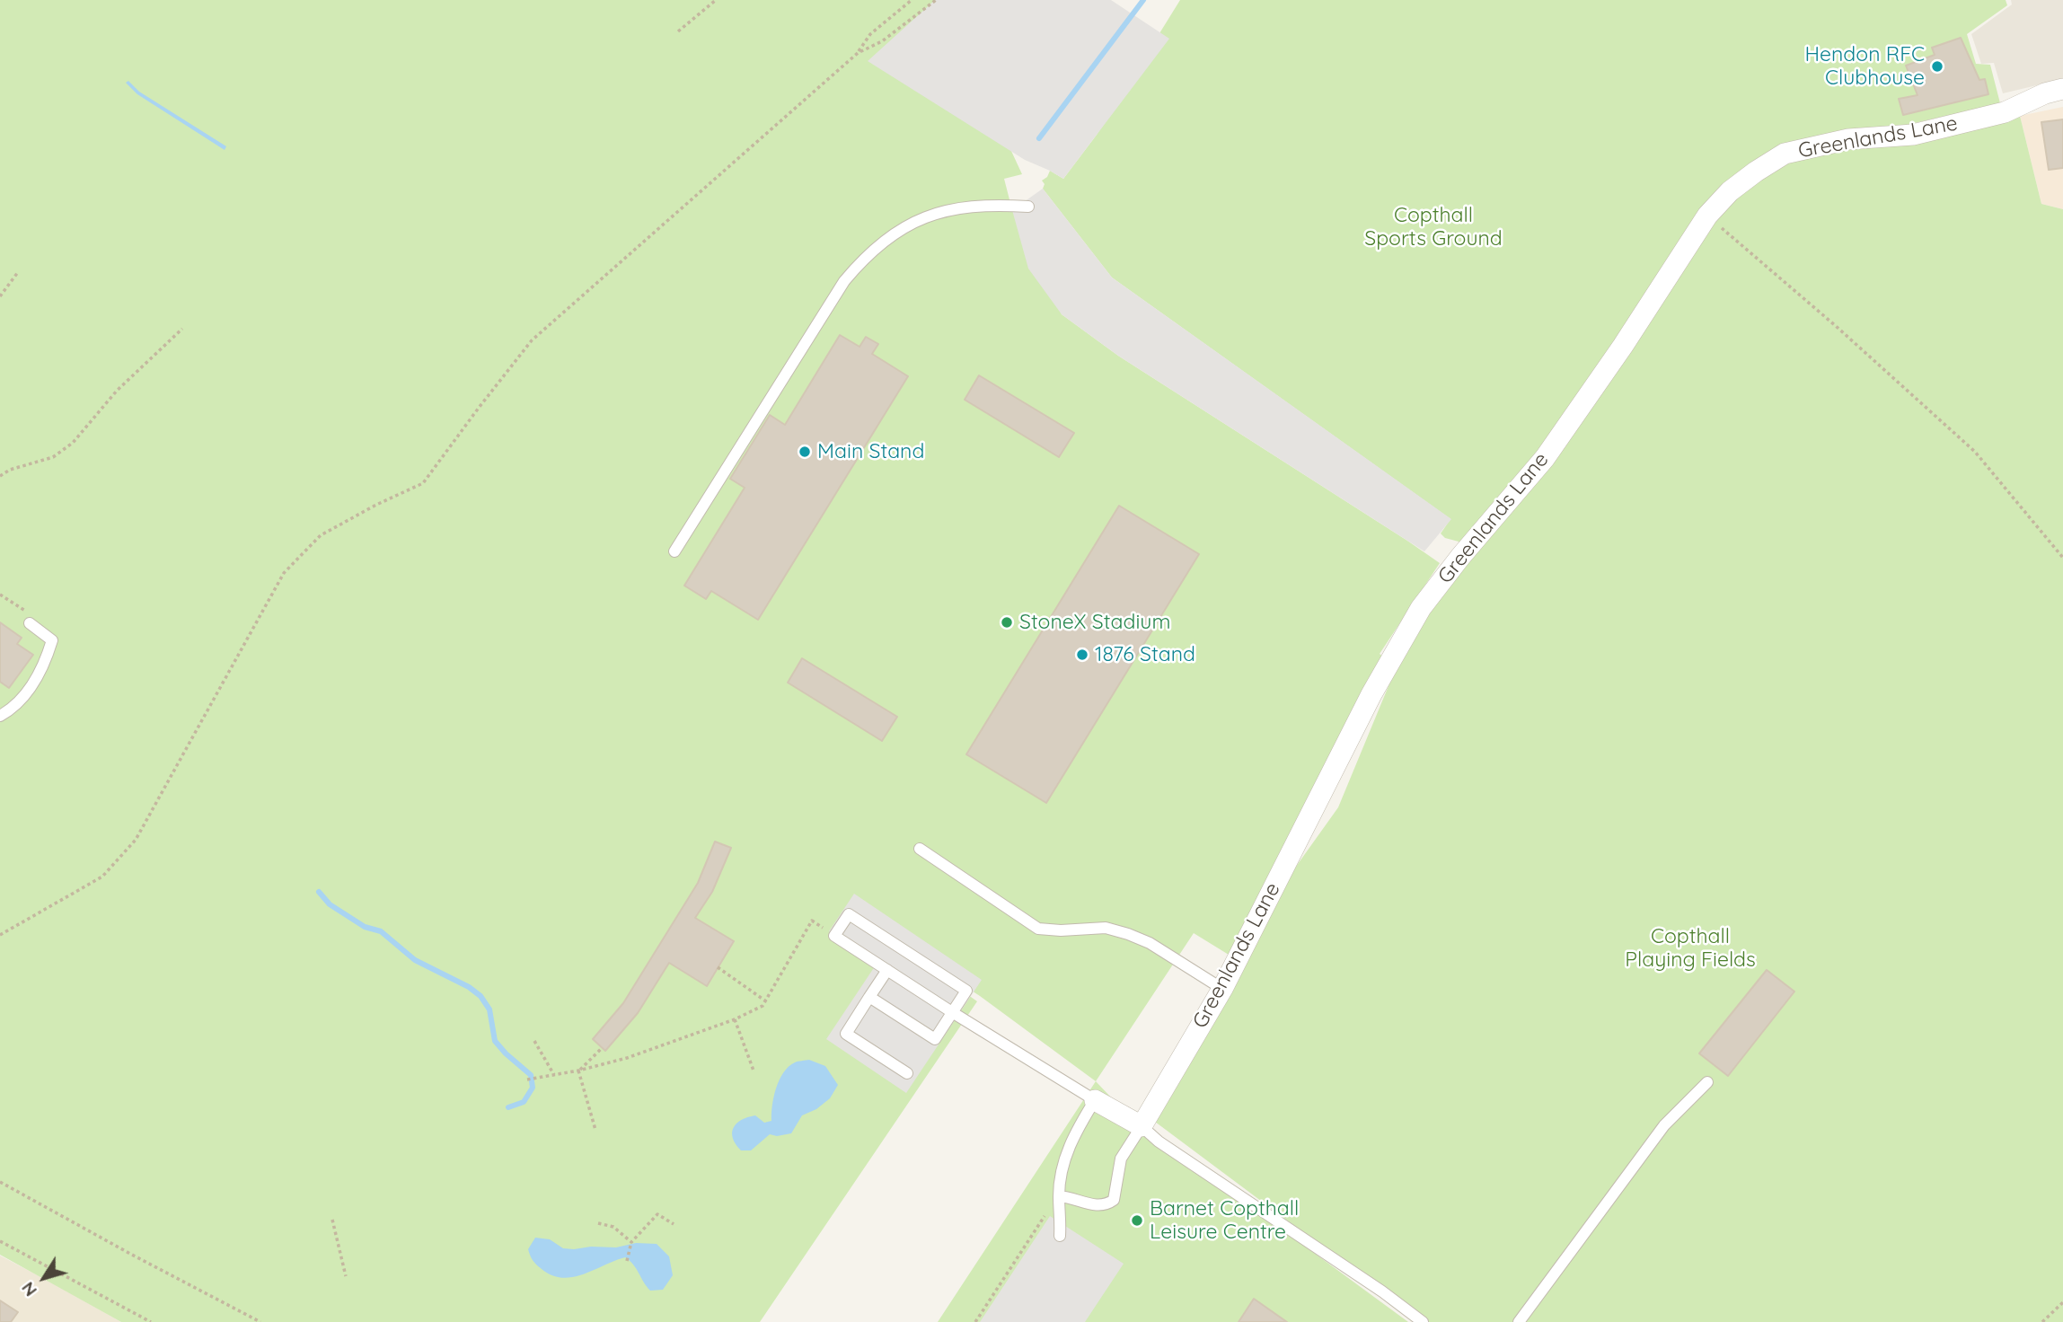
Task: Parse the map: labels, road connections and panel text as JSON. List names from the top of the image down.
{
  "streets": {
    "street": ["Greenlands Lane"]
  },
  "parks": ["Copthall Sports Ground", "Copthall Playing Fields"],
  "places": [
    "Hendon RFC Clubhouse",
    "Main Stand",
    "StoneX Stadium",
    "1876 Stand",
    "Barnet Copthall Leisure Centre"
  ],
  "north": "bottom left"
}
